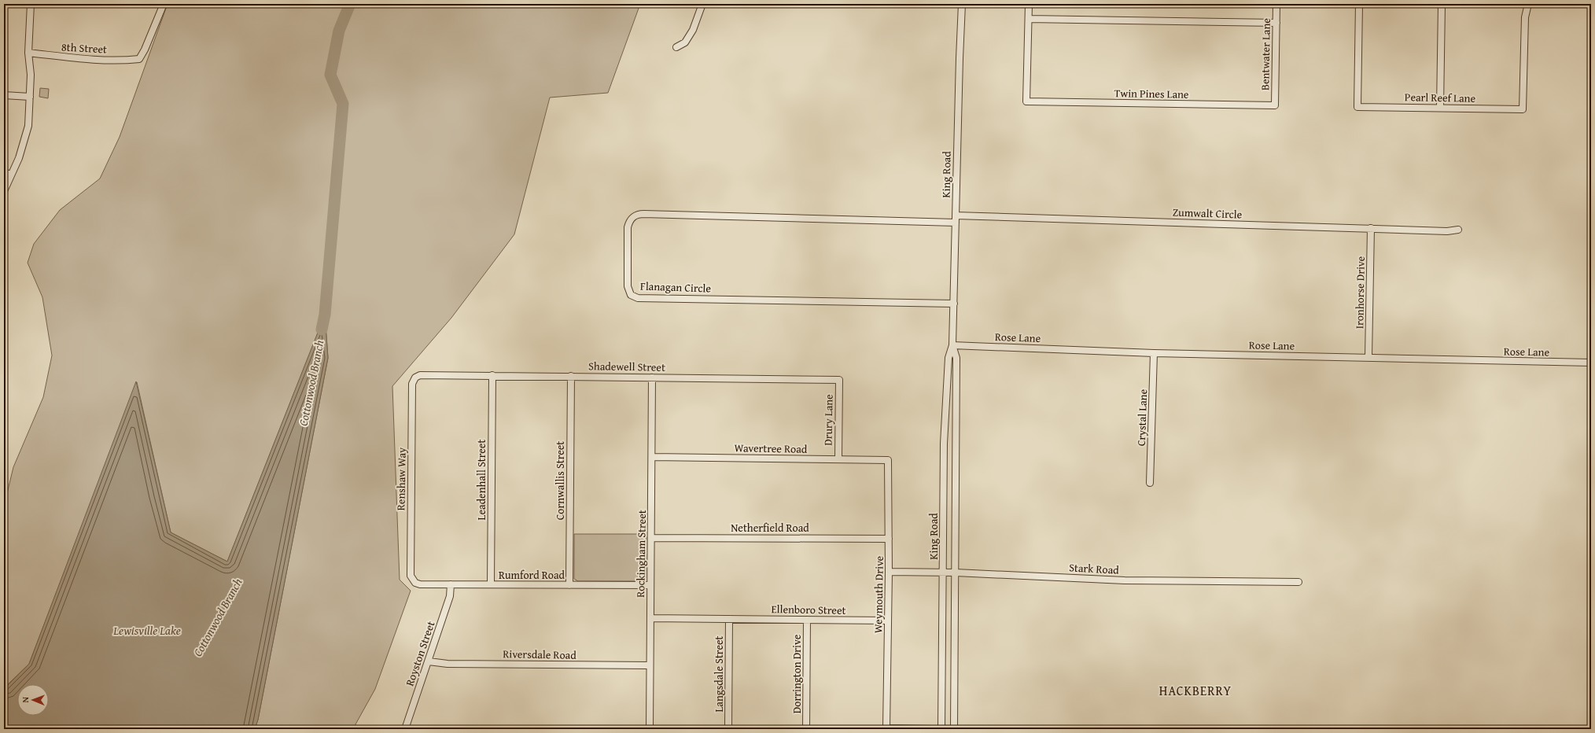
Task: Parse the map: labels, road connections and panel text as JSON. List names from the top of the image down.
{
  "streets": {
    "street": [
      "8th Street",
      "Bentwater Lane",
      "Twin Pines Lane",
      "Pearl Reef Lane",
      "King Road",
      "Zumwalt Circle",
      "Flanagan Circle",
      "Ironhorse Drive",
      "Rose Lane",
      "Shadewell Street",
      "Crystal Lane",
      "Drury Lane",
      "Wavertree Road",
      "Renshaw Way",
      "Leadenhall Street",
      "Cornwallis Street",
      "Netherfield Road",
      "Rockingham Street",
      "Stark Road",
      "Rumford Road",
      "Weymouth Drive",
      "Ellenboro Street",
      "Royston Street",
      "Riversdale Road",
      "Langsdale Street",
      "Dorrington Drive"
    ]
  },
  "crossings": [
    ["Bentwater Lane", "Twin Pines Lane"],
    ["King Road", "Zumwalt Circle"],
    ["King Road", "Flanagan Circle"],
    ["King Road", "Rose Lane"],
    ["King Road", "Stark Road"],
    ["Zumwalt Circle", "Ironhorse Drive"],
    ["Ironhorse Drive", "Rose Lane"],
    ["Rose Lane", "Crystal Lane"],
    ["Shadewell Street", "Drury Lane"],
    ["Shadewell Street", "Renshaw Way"],
    ["Shadewell Street", "Leadenhall Street"],
    ["Shadewell Street", "Cornwallis Street"],
    ["Shadewell Street", "Rockingham Street"],
    ["Drury Lane", "Wavertree Road"],
    ["Wavertree Road", "Rockingham Street"],
    ["Wavertree Road", "Weymouth Drive"],
    ["Renshaw Way", "Rumford Road"],
    ["Leadenhall Street", "Rumford Road"],
    ["Cornwallis Street", "Rumford Road"],
    ["Netherfield Road", "Rockingham Street"],
    ["Netherfield Road", "Weymouth Drive"],
    ["Rockingham Street", "Rumford Road"],
    ["Rockingham Street", "Ellenboro Street"],
    ["Rockingham Street", "Riversdale Road"],
    ["Stark Road", "Weymouth Drive"],
    ["Rumford Road", "Royston Street"],
    ["Weymouth Drive", "Ellenboro Street"],
    ["Ellenboro Street", "Langsdale Street"],
    ["Ellenboro Street", "Dorrington Drive"],
    ["Royston Street", "Riversdale Road"]
  ],
  "districts": ["HACKBERRY"],
  "water": ["Cottonwood Branch", "Lewisville Lake"],
  "north": "left"
}
